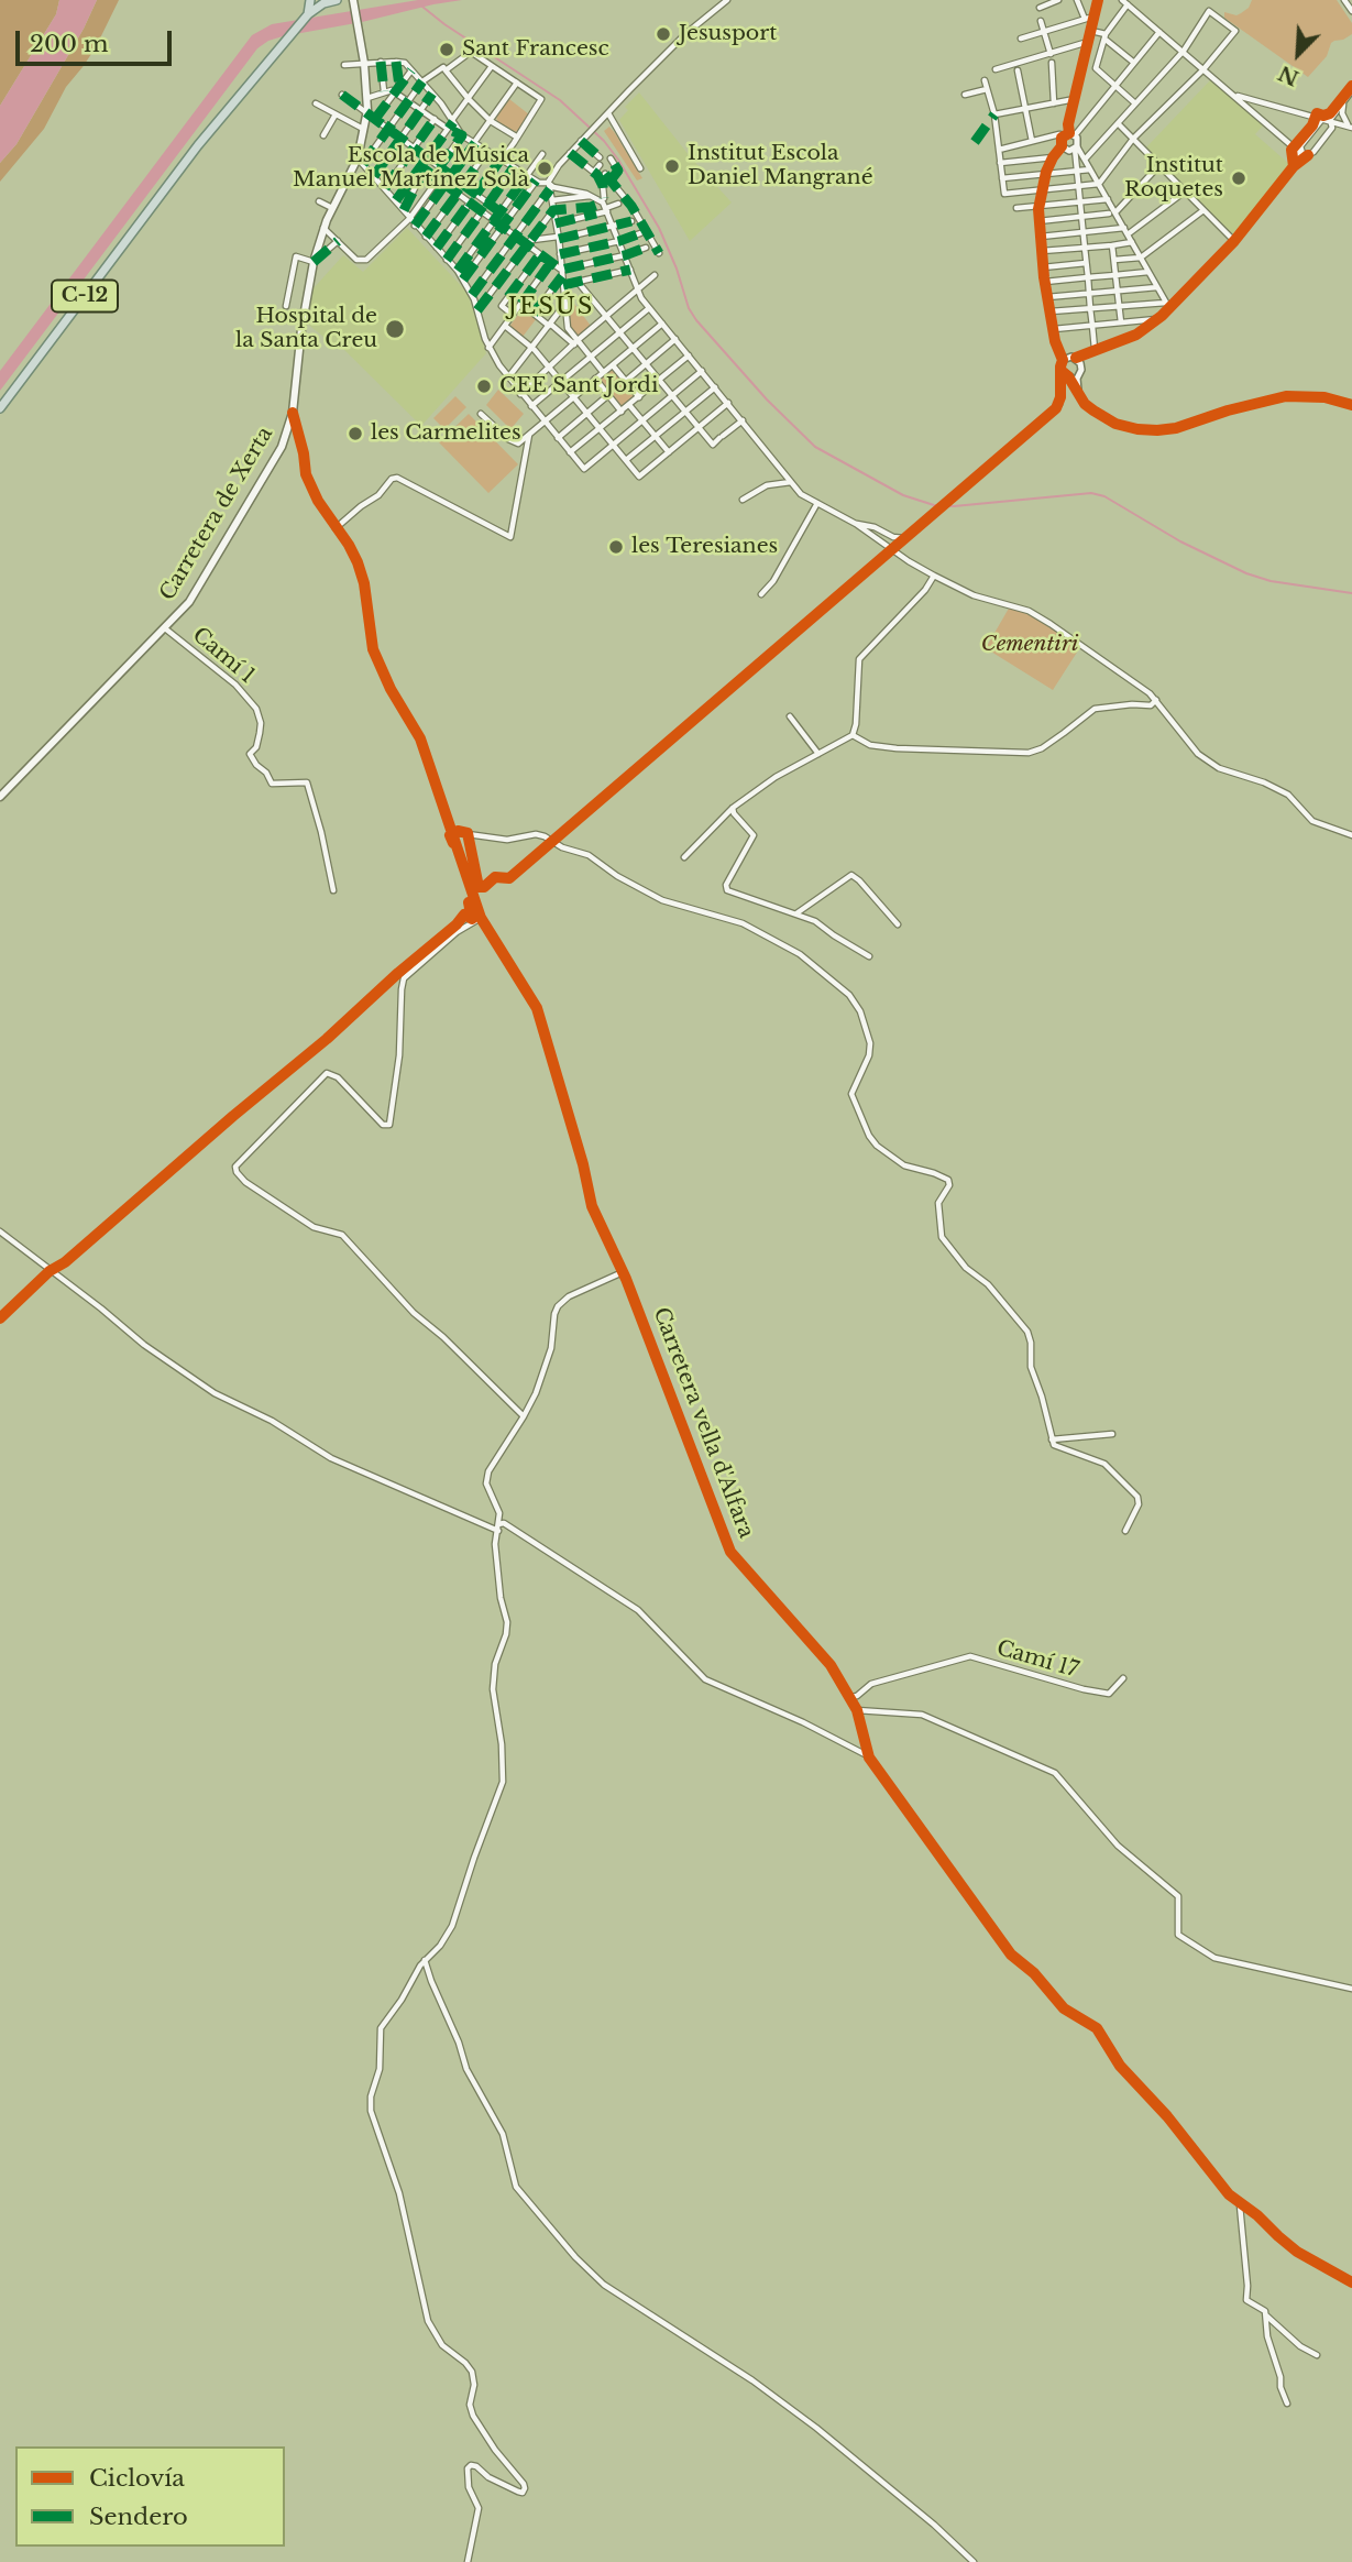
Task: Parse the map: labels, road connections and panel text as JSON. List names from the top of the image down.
{
  "streets": {
    "main road": ["C-12", "Carretera de Xerta"],
    "street": ["Camí 1", "Carretera vella d'Alfara", "Camí 17"]
  },
  "crossings": [
    ["Carretera de Xerta", "Camí 1"],
    ["Carretera de Xerta", "Carretera vella d'Alfara"],
    ["Carretera vella d'Alfara", "Camí 17"]
  ],
  "districts": ["JESÚS"],
  "parks": ["Cementiri"],
  "places": [
    "Jesusport",
    "Sant Francesc",
    "Institut Escola Daniel Mangrané",
    "Escola de Música Manuel Martínez Solà",
    "Institut Roquetes",
    "Hospital de la Santa Creu",
    "CEE Sant Jordi",
    "les Carmelites",
    "les Teresianes"
  ],
  "legend": ["Ciclovía", "Sendero"],
  "scale_bar": "200 m",
  "north": "bottom left"
}
